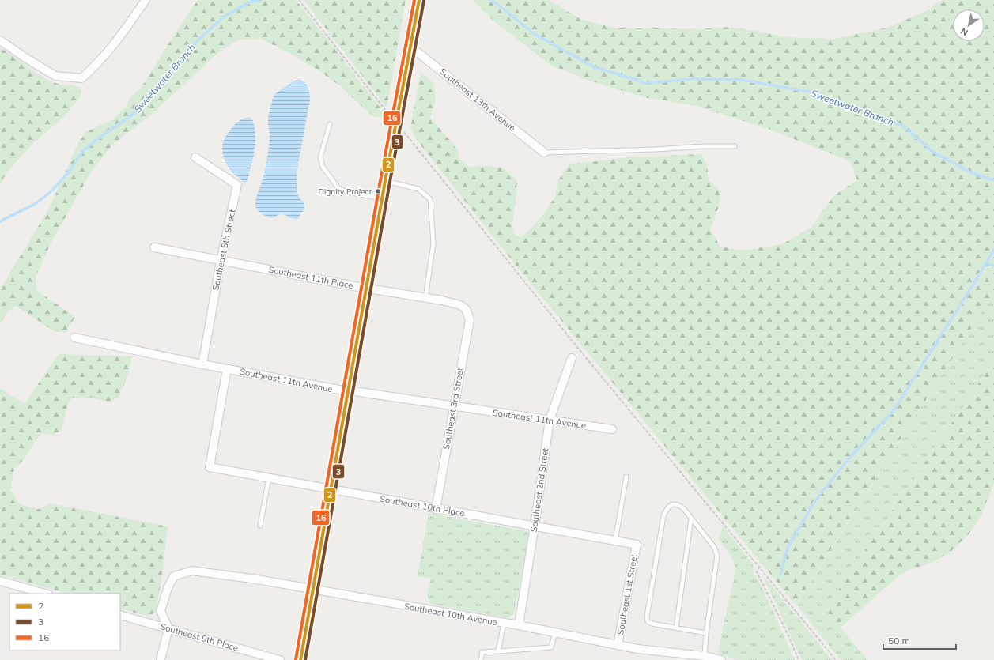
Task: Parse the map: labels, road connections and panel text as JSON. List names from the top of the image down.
{
  "streets": {
    "street": [
      "Southeast 13th Avenue",
      "Southeast 5th Street",
      "Southeast 11th Place",
      "Southeast 11th Avenue",
      "Southeast 3rd Street",
      "Southeast 2nd Street",
      "Southeast 10th Place",
      "Southeast 1st Street",
      "Southeast 10th Avenue",
      "Southeast 9th Place"
    ]
  },
  "crossings": [
    ["Southeast 5th Street", "Southeast 11th Place"],
    ["Southeast 5th Street", "Southeast 11th Avenue"],
    ["Southeast 11th Place", "Southeast 3rd Street"],
    ["Southeast 11th Avenue", "Southeast 3rd Street"],
    ["Southeast 11th Avenue", "Southeast 2nd Street"],
    ["Southeast 11th Avenue", "Southeast 10th Place"],
    ["Southeast 3rd Street", "Southeast 10th Place"],
    ["Southeast 2nd Street", "Southeast 10th Place"],
    ["Southeast 2nd Street", "Southeast 10th Avenue"],
    ["Southeast 10th Place", "Southeast 1st Street"],
    ["Southeast 1st Street", "Southeast 10th Avenue"],
    ["Southeast 10th Avenue", "Southeast 9th Place"]
  ],
  "water": ["Sweetwater Branch"],
  "places": ["Dignity Project"],
  "lines": ["transit line 2", "transit line 16", "transit line 3"],
  "legend": ["2", "3", "16"],
  "scale_bar": "50 m",
  "north": "bottom left"
}
